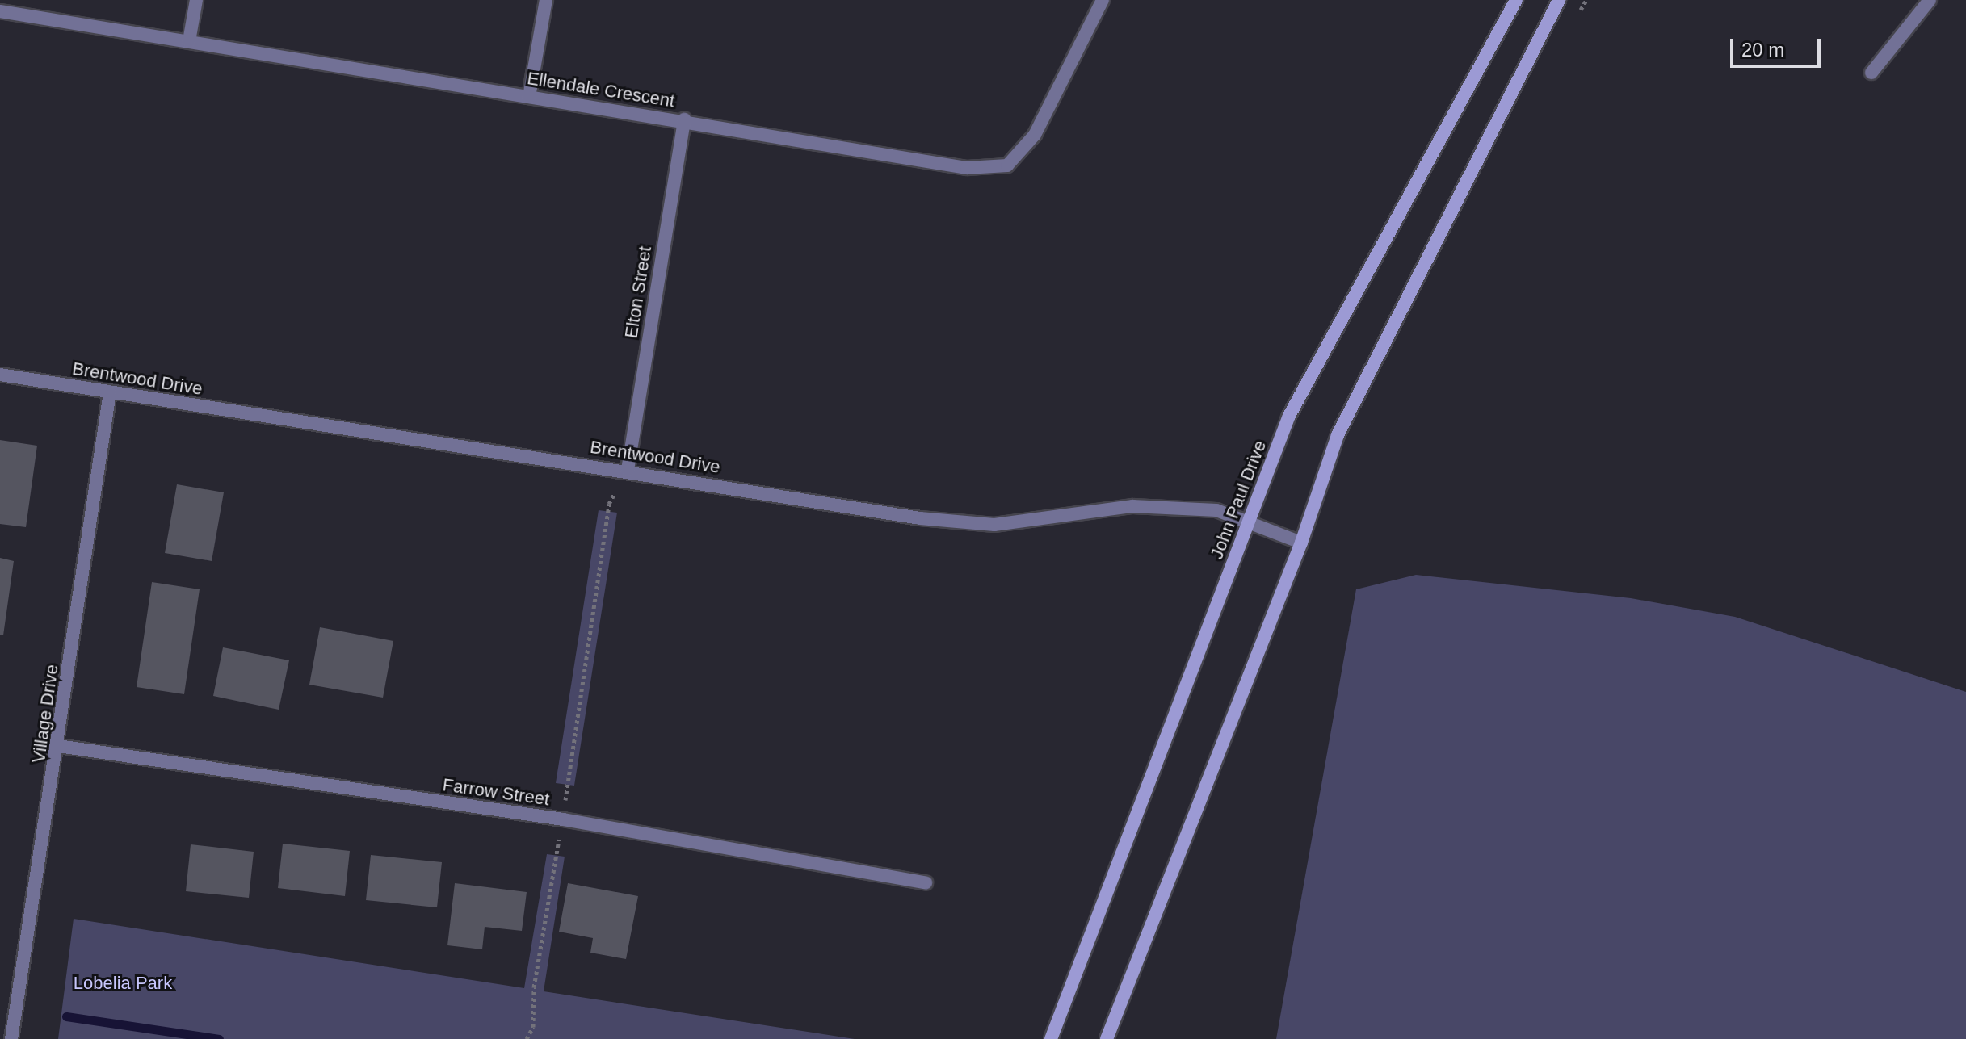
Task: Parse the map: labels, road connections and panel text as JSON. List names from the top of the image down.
{
  "streets": {
    "street": [
      "Ellendale Crescent",
      "Elton Street",
      "Brentwood Drive",
      "John Paul Drive",
      "Village Drive",
      "Farrow Street"
    ]
  },
  "crossings": [
    ["Ellendale Crescent", "Elton Street"],
    ["Elton Street", "Brentwood Drive"],
    ["Brentwood Drive", "John Paul Drive"],
    ["Brentwood Drive", "Village Drive"],
    ["Village Drive", "Farrow Street"]
  ],
  "parks": ["Lobelia Park"],
  "scale_bar": "20 m"
}
